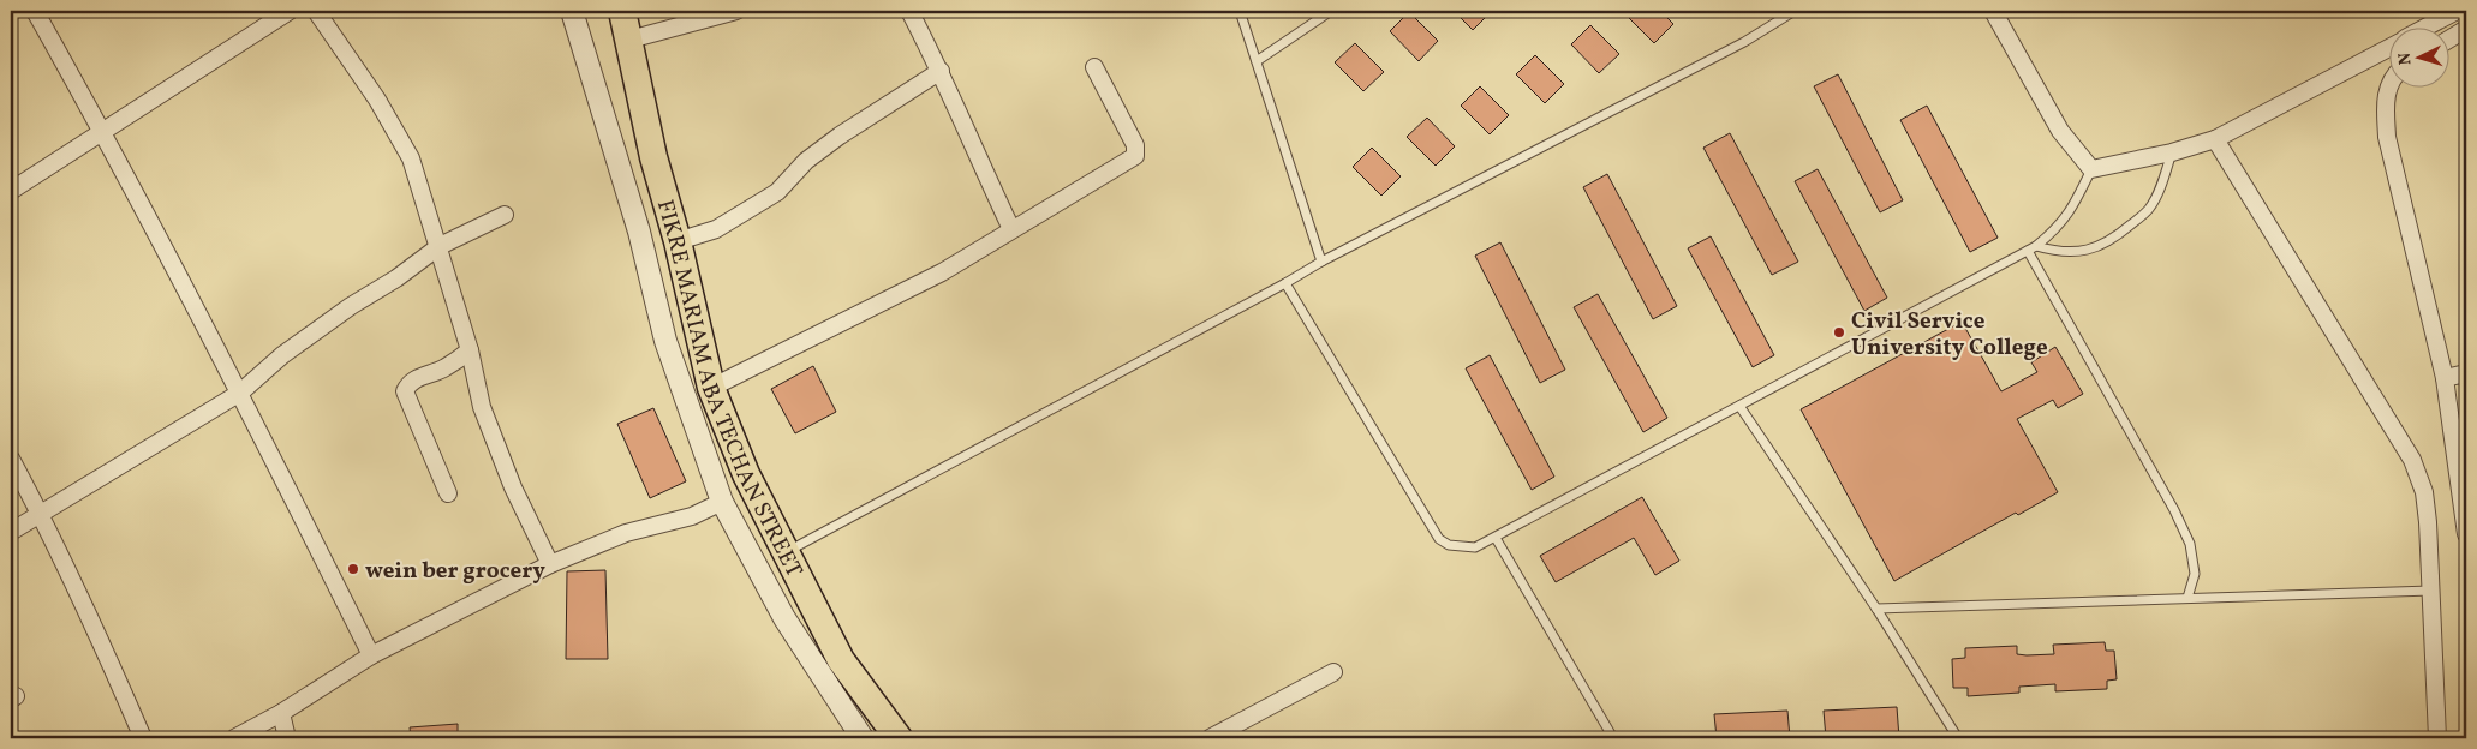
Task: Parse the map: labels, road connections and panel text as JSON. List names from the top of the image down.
{
  "streets": {
    "main road": ["FIKRE MARIAM ABA TECHAN STREET"]
  },
  "places": ["Civil Service University College", "wein ber grocery"],
  "north": "left"
}
